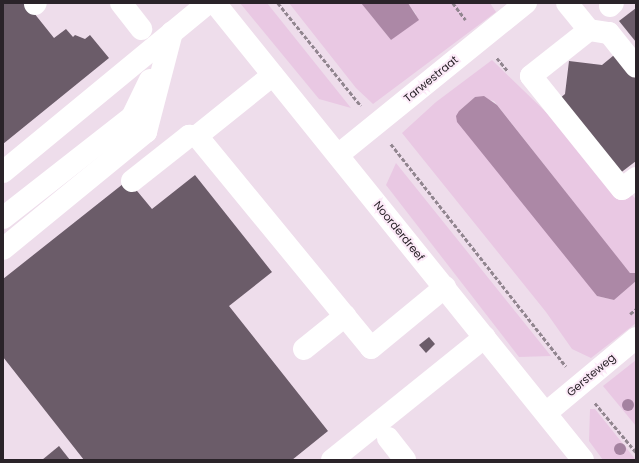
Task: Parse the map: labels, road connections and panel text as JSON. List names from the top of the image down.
{
  "streets": {
    "street": ["Tarwestraat", "Noorderdreef", "Gersteweg"]
  },
  "crossings": [
    ["Tarwestraat", "Noorderdreef"],
    ["Noorderdreef", "Gersteweg"]
  ]
}
